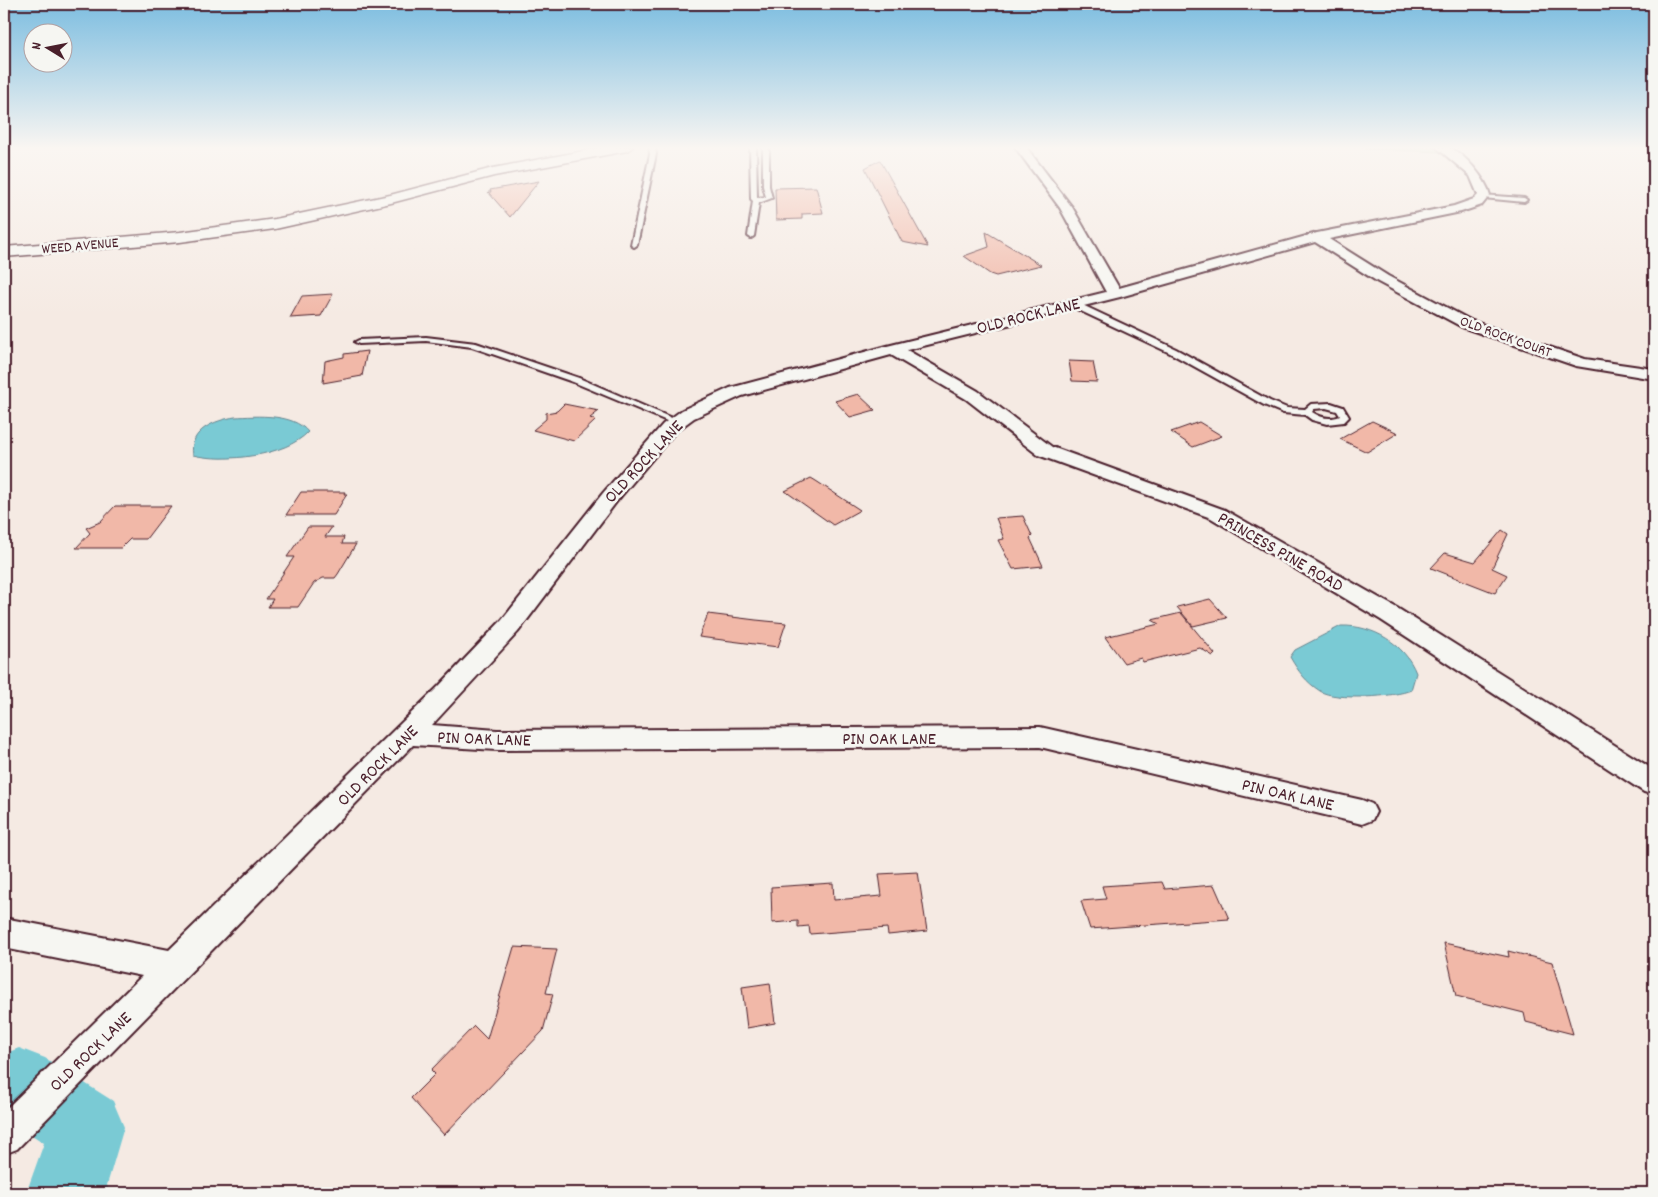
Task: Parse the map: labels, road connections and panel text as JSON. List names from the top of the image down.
{
  "streets": {
    "main road": ["WEED AVENUE"],
    "street": [
      "OLD ROCK LANE",
      "OLD ROCK COURT",
      "PRINCESS PINE ROAD",
      "PIN OAK LANE"
    ]
  },
  "crossings": [
    ["OLD ROCK LANE", "OLD ROCK COURT"],
    ["OLD ROCK LANE", "PRINCESS PINE ROAD"],
    ["OLD ROCK LANE", "PIN OAK LANE"]
  ],
  "north": "left"
}
